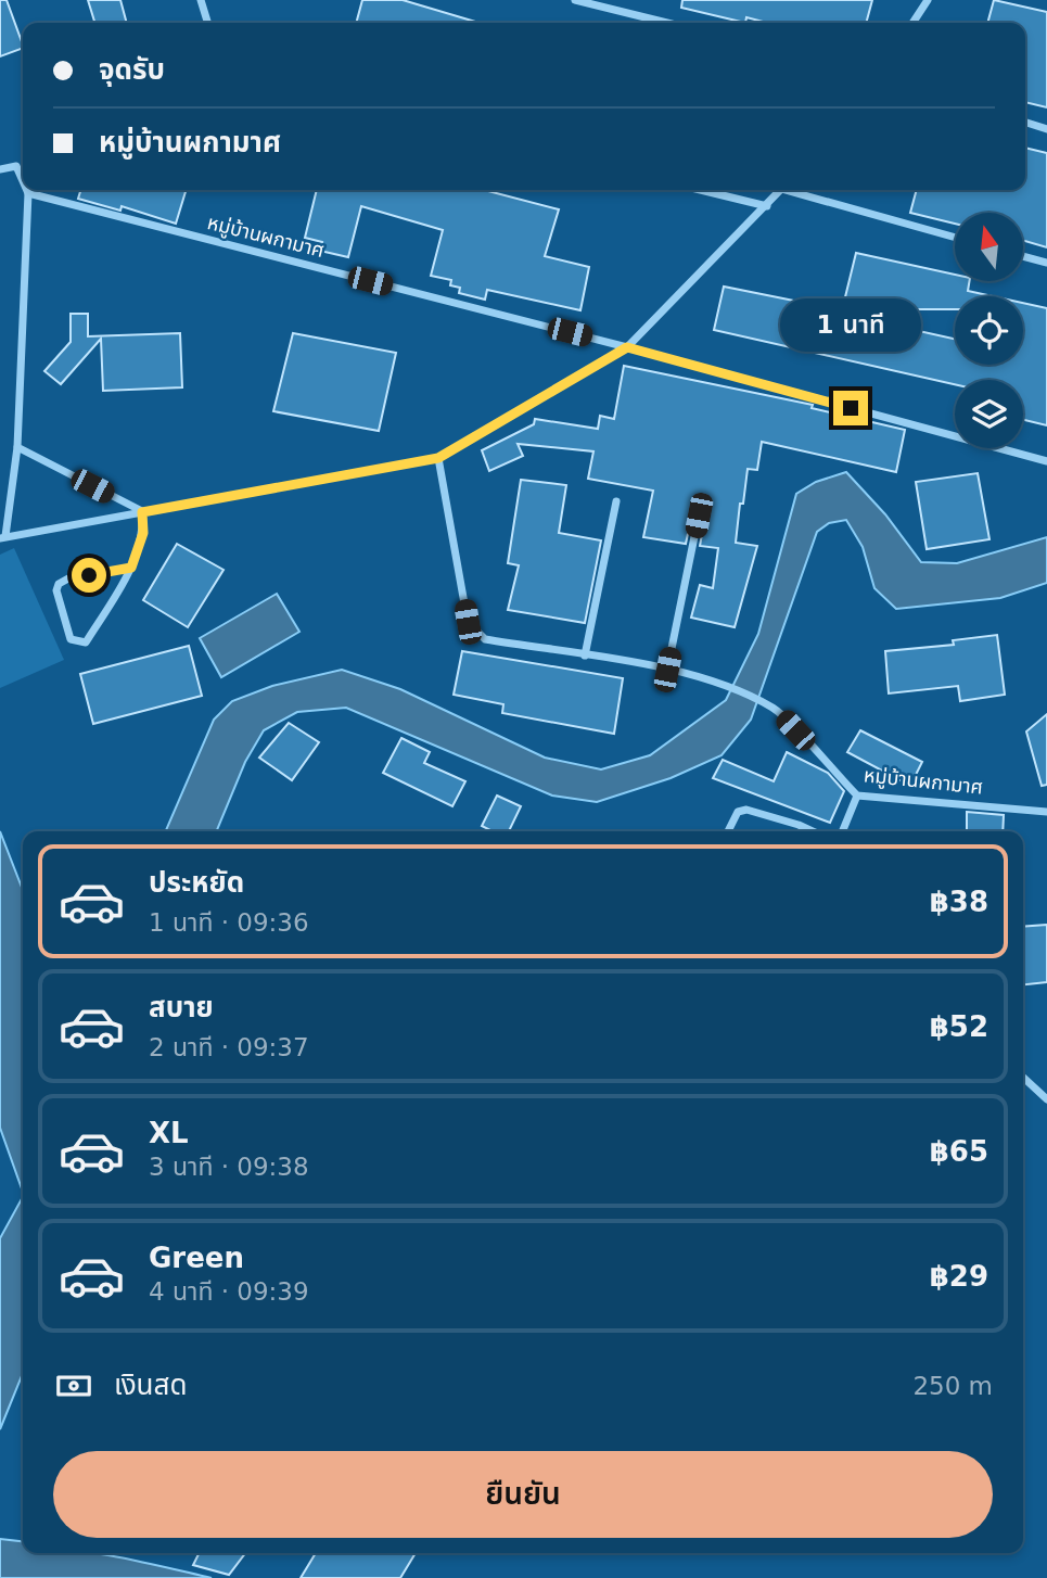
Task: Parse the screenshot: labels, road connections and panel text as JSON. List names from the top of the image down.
{
  "streets": {
    "street": ["หมู่บ้านผกามาศ"]
  },
  "north": "top",
  "page": {
    "banner": ["จุดรับ", "หมู่บ้านผกามาศ"],
    "bubble": "1 นาที",
    "list": [
      {
        "name": "ประหยัด",
        "note": "1 นาที · 09:36",
        "value": "฿38"
      },
      {
        "name": "สบาย",
        "note": "2 นาที · 09:37",
        "value": "฿52"
      },
      {
        "name": "XL",
        "note": "3 นาที · 09:38",
        "value": "฿65"
      },
      {
        "name": "Green",
        "note": "4 นาที · 09:39",
        "value": "฿29"
      }
    ],
    "pay": ["เงินสด", "250 m"],
    "buttons": "ยืนยัน"
  }
}
